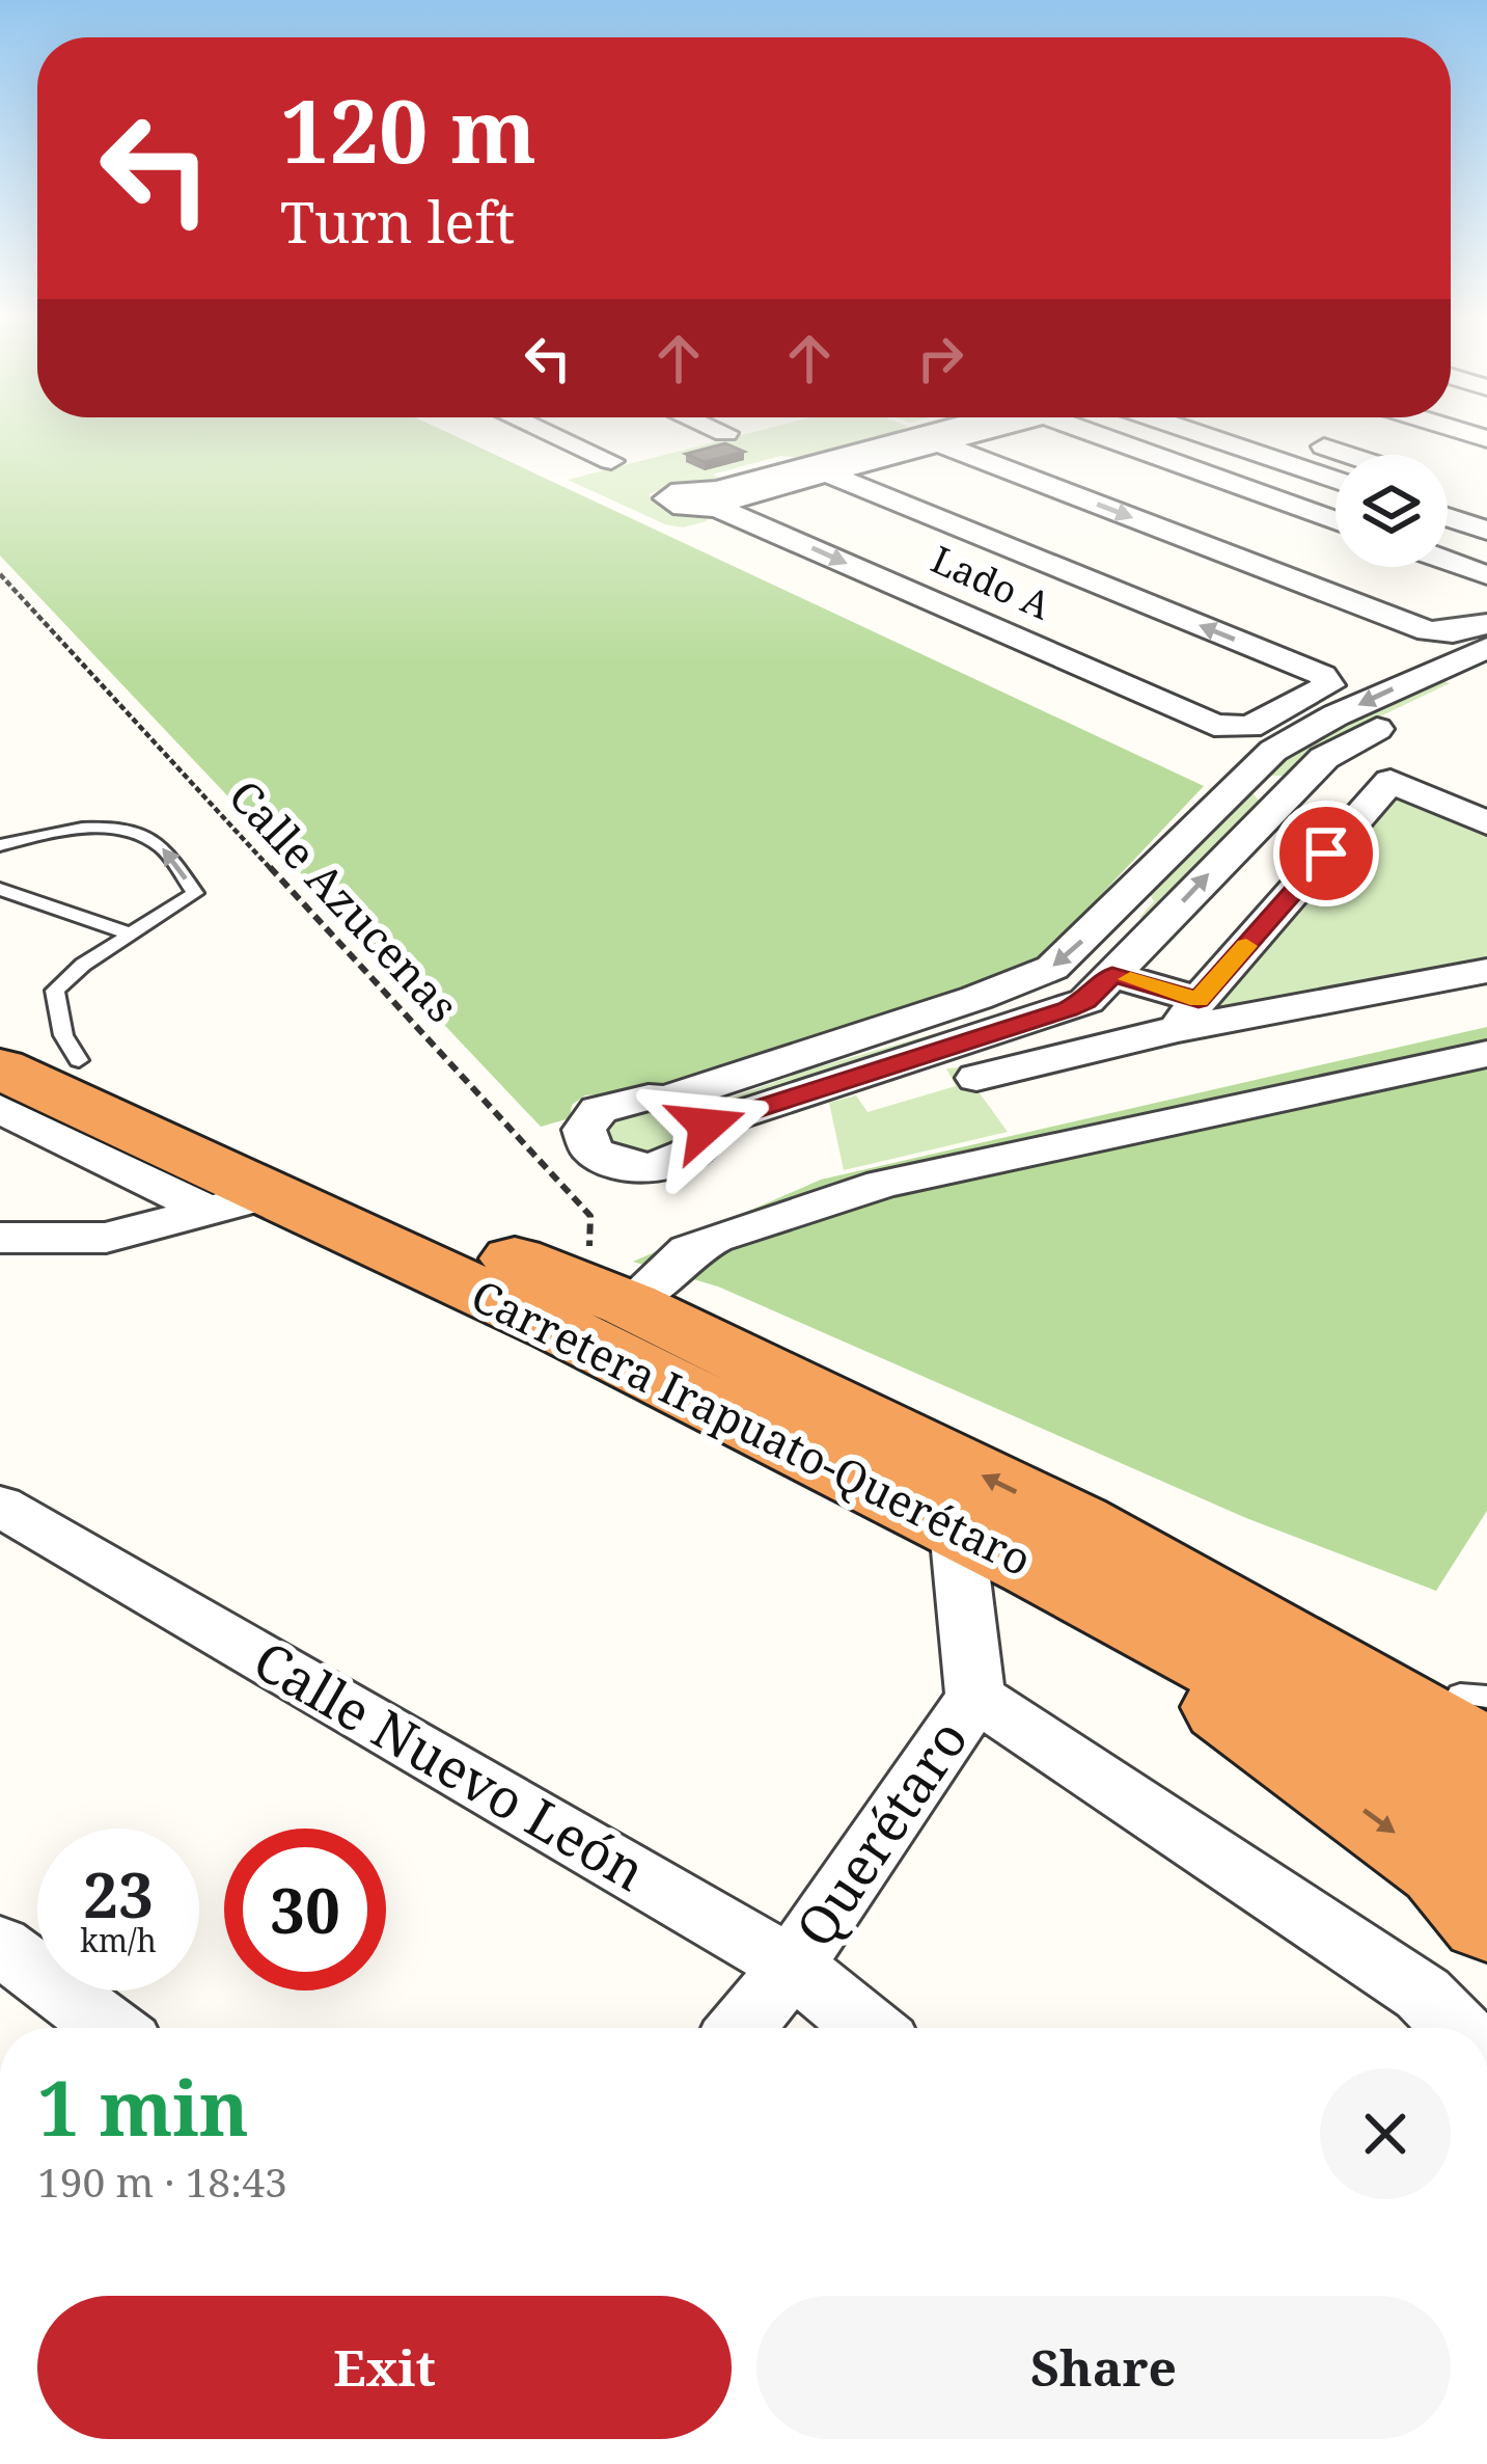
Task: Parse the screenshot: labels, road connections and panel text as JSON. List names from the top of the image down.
{
  "streets": {
    "highway": ["Carretera Irapuato-Querétaro"],
    "street": ["Lado A", "Calle Nuevo León", "Querétaro"],
    "path": ["Calle Azucenas"]
  },
  "crossings": [
    ["Carretera Irapuato-Querétaro", "Querétaro"],
    ["Calle Nuevo León", "Querétaro"]
  ],
  "page": {
    "turn": ["120 m", "Turn left"],
    "speed": "23 km/h",
    "limit": "30",
    "heading": ["1 min", "190 m · 18:43"],
    "buttons": ["Exit", "Share"]
  }
}
